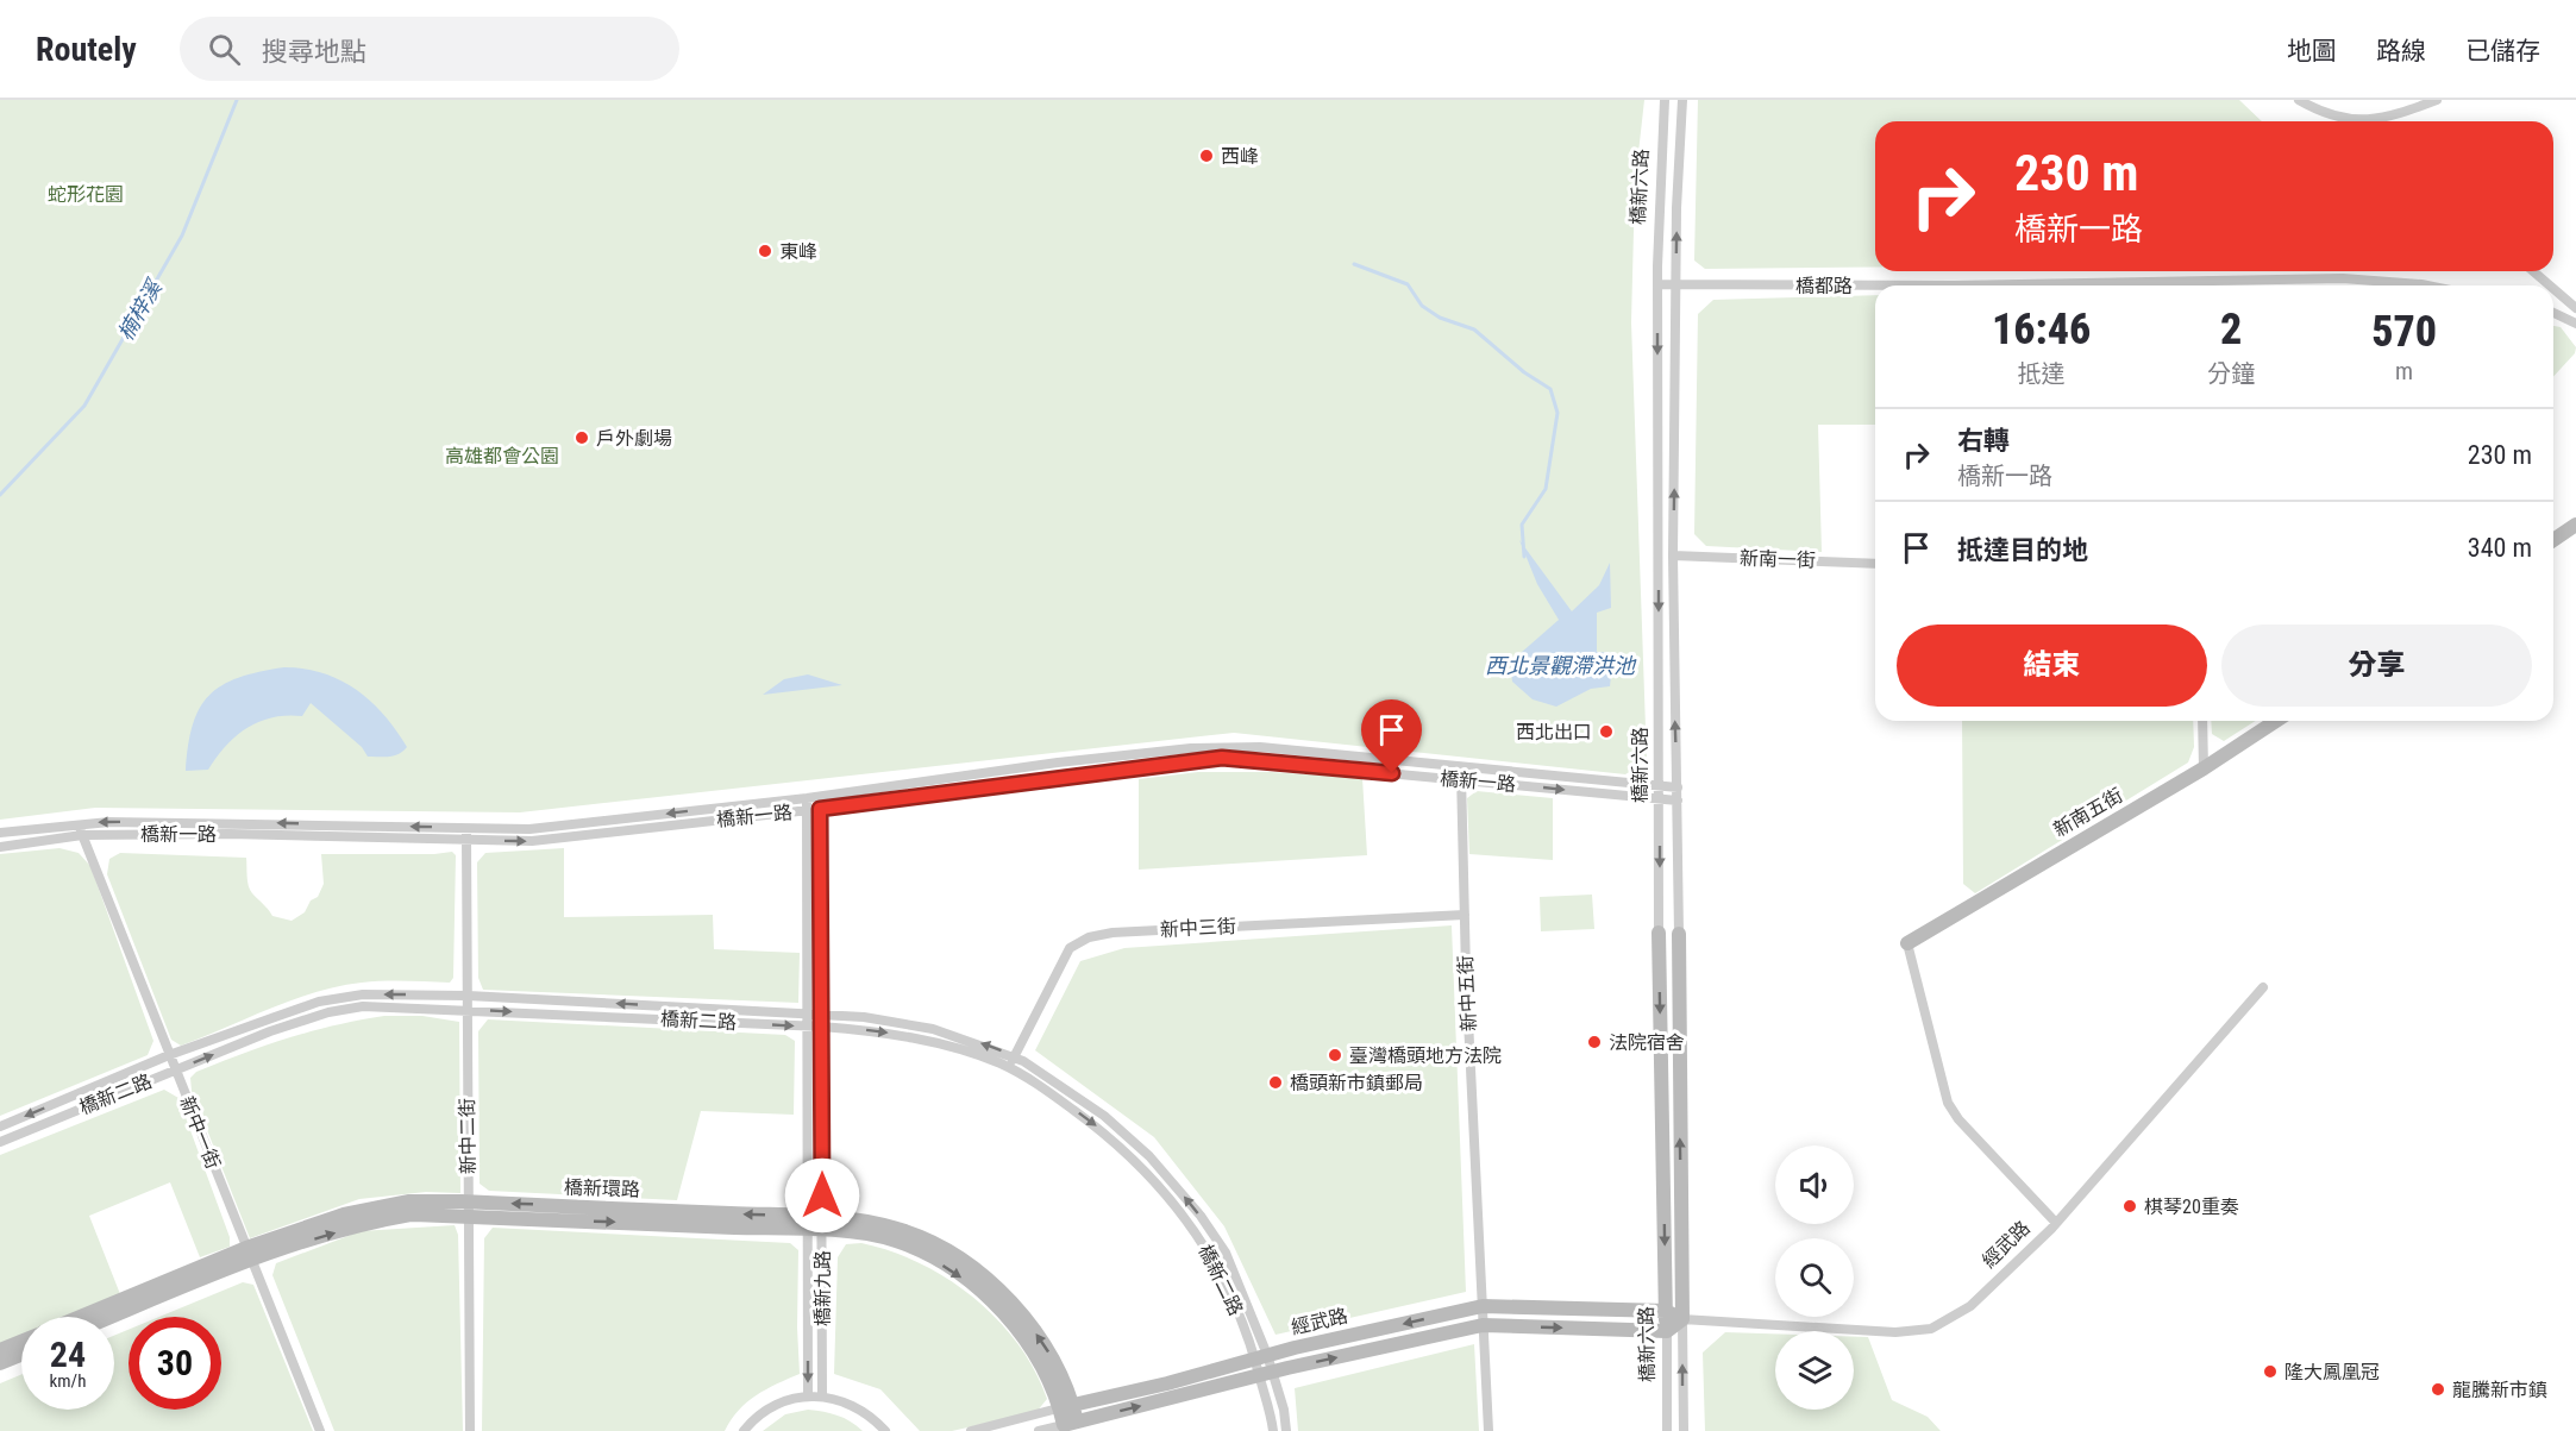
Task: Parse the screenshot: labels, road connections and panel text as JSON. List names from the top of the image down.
{
  "streets": {
    "street": [
      "橋新六路",
      "橋都路",
      "新南一街",
      "橋新一路",
      "新南五街",
      "新中三街",
      "新中五街",
      "橋新二路",
      "新中一街",
      "新中二街",
      "橋新環路",
      "經武路",
      "橋新九路"
    ]
  },
  "crossings": [
    ["橋新六路", "橋都路"],
    ["橋新六路", "新南一街"],
    ["橋新六路", "橋新一路"],
    ["橋新六路", "經武路"],
    ["橋新一路", "新中五街"],
    ["橋新一路", "新中一街"],
    ["橋新一路", "新中二街"],
    ["橋新一路", "橋新九路"],
    ["新中三街", "新中五街"],
    ["新中三街", "橋新二路"],
    ["新中五街", "經武路"],
    ["橋新二路", "新中一街"],
    ["橋新二路", "新中二街"],
    ["橋新二路", "經武路"],
    ["橋新二路", "橋新九路"],
    ["新中一街", "橋新環路"],
    ["新中二街", "橋新環路"],
    ["橋新環路", "經武路"],
    ["橋新環路", "橋新九路"]
  ],
  "water": ["楠梓溪", "西北景觀滯洪池"],
  "parks": ["蛇形花園", "高雄都會公園"],
  "places": [
    "西峰",
    "東峰",
    "戶外劇場",
    "西北出口",
    "法院宿舍",
    "臺灣橋頭地方法院",
    "橋頭新市鎮郵局",
    "棋琴20重奏",
    "隆大鳳凰冠",
    "龍騰新市鎮"
  ],
  "page": {
    "header": "Routely",
    "search": "搜尋地點",
    "nav": ["地圖", "路線", "已儲存"],
    "turn": ["230 m", "橋新一路"],
    "eta": [
      "16:46",
      "抵達",
      "2",
      "分鐘",
      "570",
      "m"
    ],
    "list": [
      {
        "name": "右轉",
        "note": "橋新一路",
        "value": "230 m"
      },
      {
        "name": "抵達目的地",
        "value": "340 m"
      }
    ],
    "buttons": ["結束", "分享"],
    "speed": "24 km/h",
    "limit": "30"
  }
}
